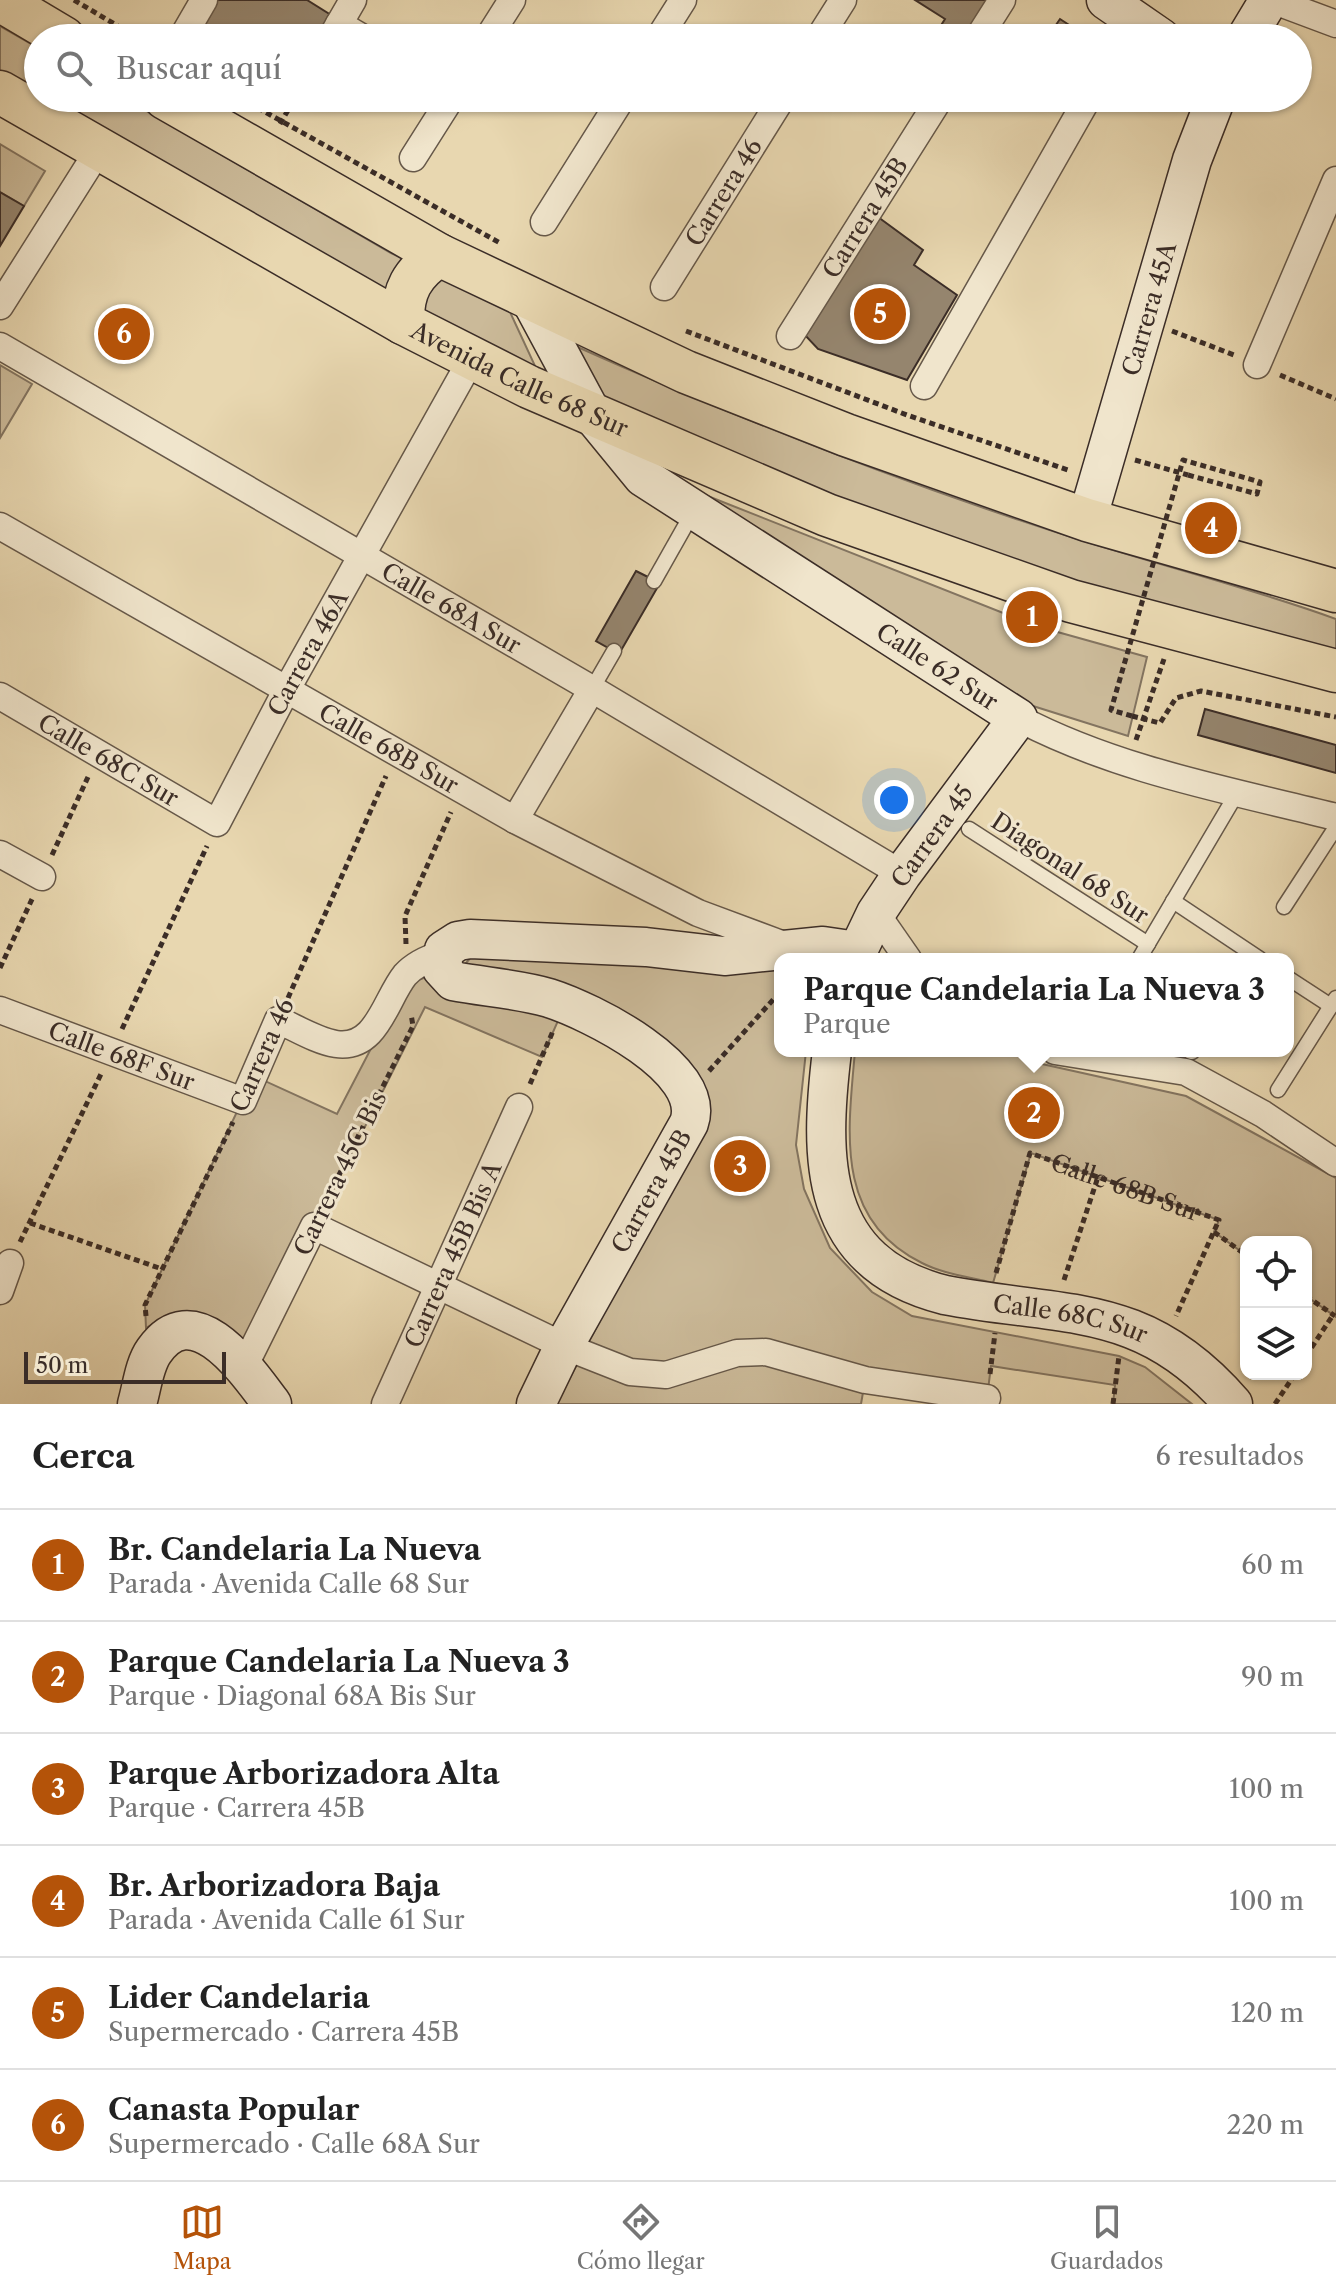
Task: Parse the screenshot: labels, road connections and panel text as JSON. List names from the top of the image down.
{
  "streets": {
    "main road": ["Avenida Calle 68 Sur"],
    "street": [
      "Carrera 46",
      "Carrera 45B",
      "Carrera 45A",
      "Calle 68A Sur",
      "Carrera 46A",
      "Calle 62 Sur",
      "Calle 68B Sur",
      "Calle 68C Sur",
      "Carrera 45",
      "Calle 68F Sur",
      "Carrera 45C Bis",
      "Carrera 45B Bis A"
    ],
    "lane": ["Diagonal 68 Sur"]
  },
  "crossings": [
    ["Carrera 46", "Calle 68B Sur"],
    ["Carrera 46", "Calle 68F Sur"],
    ["Avenida Calle 68 Sur", "Carrera 46A"],
    ["Avenida Calle 68 Sur", "Calle 62 Sur"],
    ["Calle 68A Sur", "Carrera 46A"],
    ["Calle 68A Sur", "Carrera 45"],
    ["Carrera 46A", "Calle 68B Sur"],
    ["Carrera 46A", "Calle 68C Sur"],
    ["Calle 62 Sur", "Carrera 45"],
    ["Calle 68B Sur", "Calle 68C Sur"],
    ["Calle 68B Sur", "Carrera 45C Bis"]
  ],
  "scale_bar": "50 m",
  "page": {
    "search": "Buscar aquí",
    "pins": [
      "5",
      "6",
      "4",
      "1",
      "2",
      "3"
    ],
    "popup": ["Parque Candelaria La Nueva 3", "Parque"],
    "scale": "50 m",
    "heading": ["Cerca", "6 resultados"],
    "list": [
      {
        "mark": "1",
        "name": "Br. Candelaria La Nueva",
        "note": "Parada · Avenida Calle 68 Sur",
        "value": "60 m"
      },
      {
        "mark": "2",
        "name": "Parque Candelaria La Nueva 3",
        "note": "Parque · Diagonal 68A Bis Sur",
        "value": "90 m"
      },
      {
        "mark": "3",
        "name": "Parque Arborizadora Alta",
        "note": "Parque · Carrera 45B",
        "value": "100 m"
      },
      {
        "mark": "4",
        "name": "Br. Arborizadora Baja",
        "note": "Parada · Avenida Calle 61 Sur",
        "value": "100 m"
      },
      {
        "mark": "5",
        "name": "Lider Candelaria",
        "note": "Supermercado · Carrera 45B",
        "value": "120 m"
      },
      {
        "mark": "6",
        "name": "Canasta Popular",
        "note": "Supermercado · Calle 68A Sur",
        "value": "220 m"
      }
    ],
    "nav": ["Mapa", "Cómo llegar", "Guardados"]
  }
}
